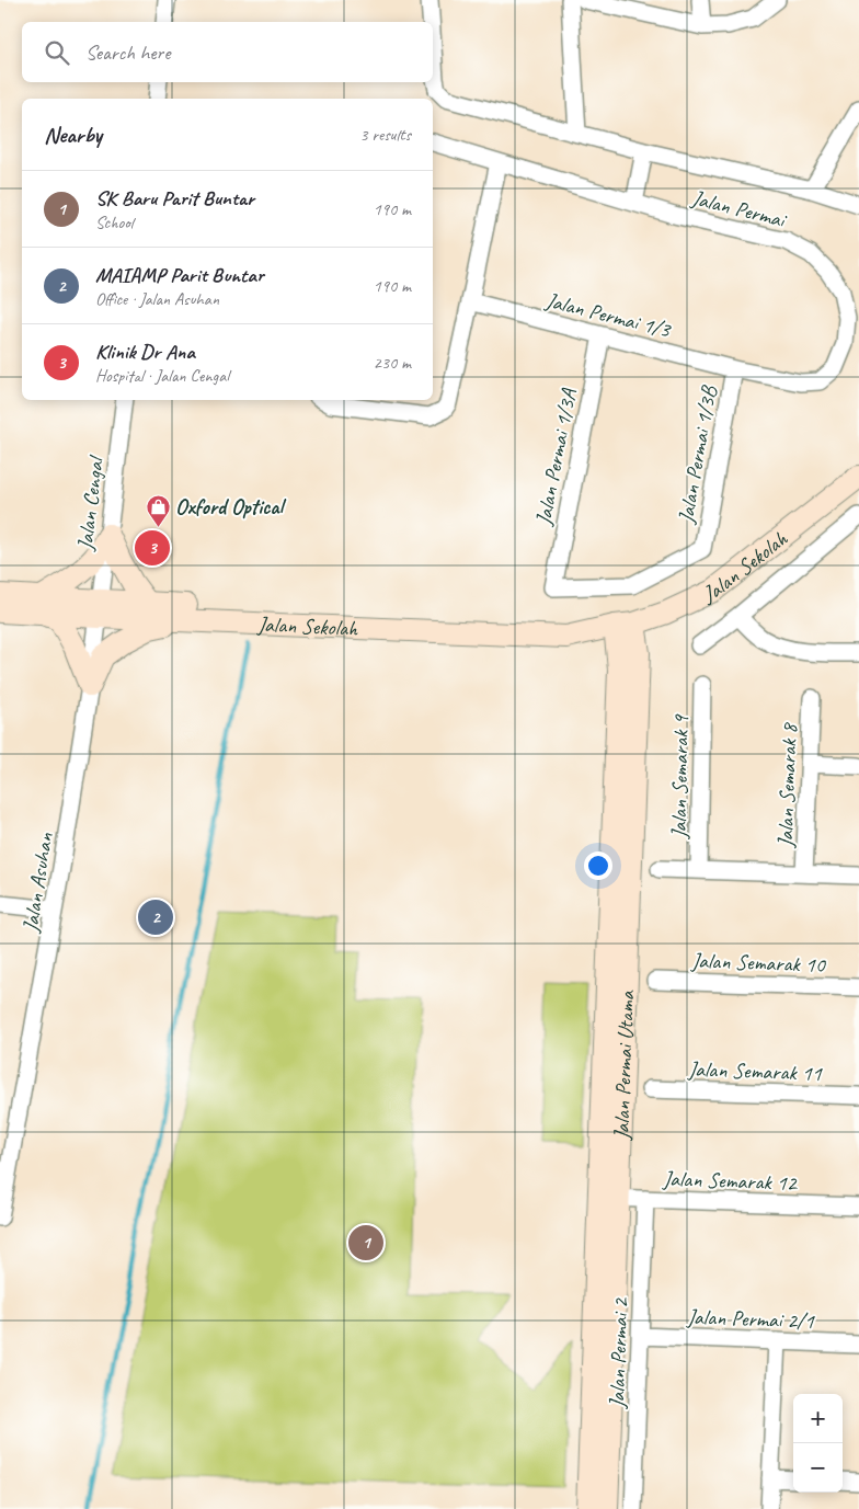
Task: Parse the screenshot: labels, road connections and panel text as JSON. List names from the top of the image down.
{
  "streets": {
    "street": [
      "Jalan Permai",
      "Jalan Permai 1/3",
      "Jalan Permai 1/3B",
      "Jalan Permai 1/3A",
      "Jalan Cengal",
      "Jalan Sekolah",
      "Jalan Semarak 9",
      "Jalan Semarak 8",
      "Jalan Asuhan",
      "Jalan Semarak 10",
      "Jalan Permai Utama",
      "Jalan Semarak 11",
      "Jalan Semarak 12",
      "Jalan Permai 2/1",
      "Jalan Permai 2"
    ]
  },
  "crossings": [
    ["Jalan Permai", "Jalan Permai 1/3"],
    ["Jalan Permai", "Jalan Permai 1/3B"],
    ["Jalan Permai 1/3", "Jalan Permai 1/3B"],
    ["Jalan Permai 1/3", "Jalan Permai 1/3A"],
    ["Jalan Permai 1/3B", "Jalan Permai 1/3A"],
    ["Jalan Cengal", "Jalan Sekolah"],
    ["Jalan Cengal", "Jalan Asuhan"],
    ["Jalan Sekolah", "Jalan Asuhan"],
    ["Jalan Sekolah", "Jalan Permai Utama"],
    ["Jalan Permai Utama", "Jalan Semarak 12"],
    ["Jalan Semarak 12", "Jalan Permai 2"],
    ["Jalan Permai 2/1", "Jalan Permai 2"]
  ],
  "places": {
    "shop": ["Oxford Optical"]
  },
  "page": {
    "search": "Search here",
    "heading": ["Nearby", "3 results"],
    "list": [
      {
        "mark": "1",
        "name": "SK Baru Parit Buntar",
        "note": "School",
        "value": "190 m"
      },
      {
        "mark": "2",
        "name": "MAIAMP Parit Buntar",
        "note": "Office · Jalan Asuhan",
        "value": "190 m"
      },
      {
        "mark": "3",
        "name": "Klinik Dr Ana",
        "note": "Hospital · Jalan Cengal",
        "value": "230 m"
      }
    ],
    "pins": ["3", "2", "1"],
    "map_buttons": ["+", "−"]
  }
}
